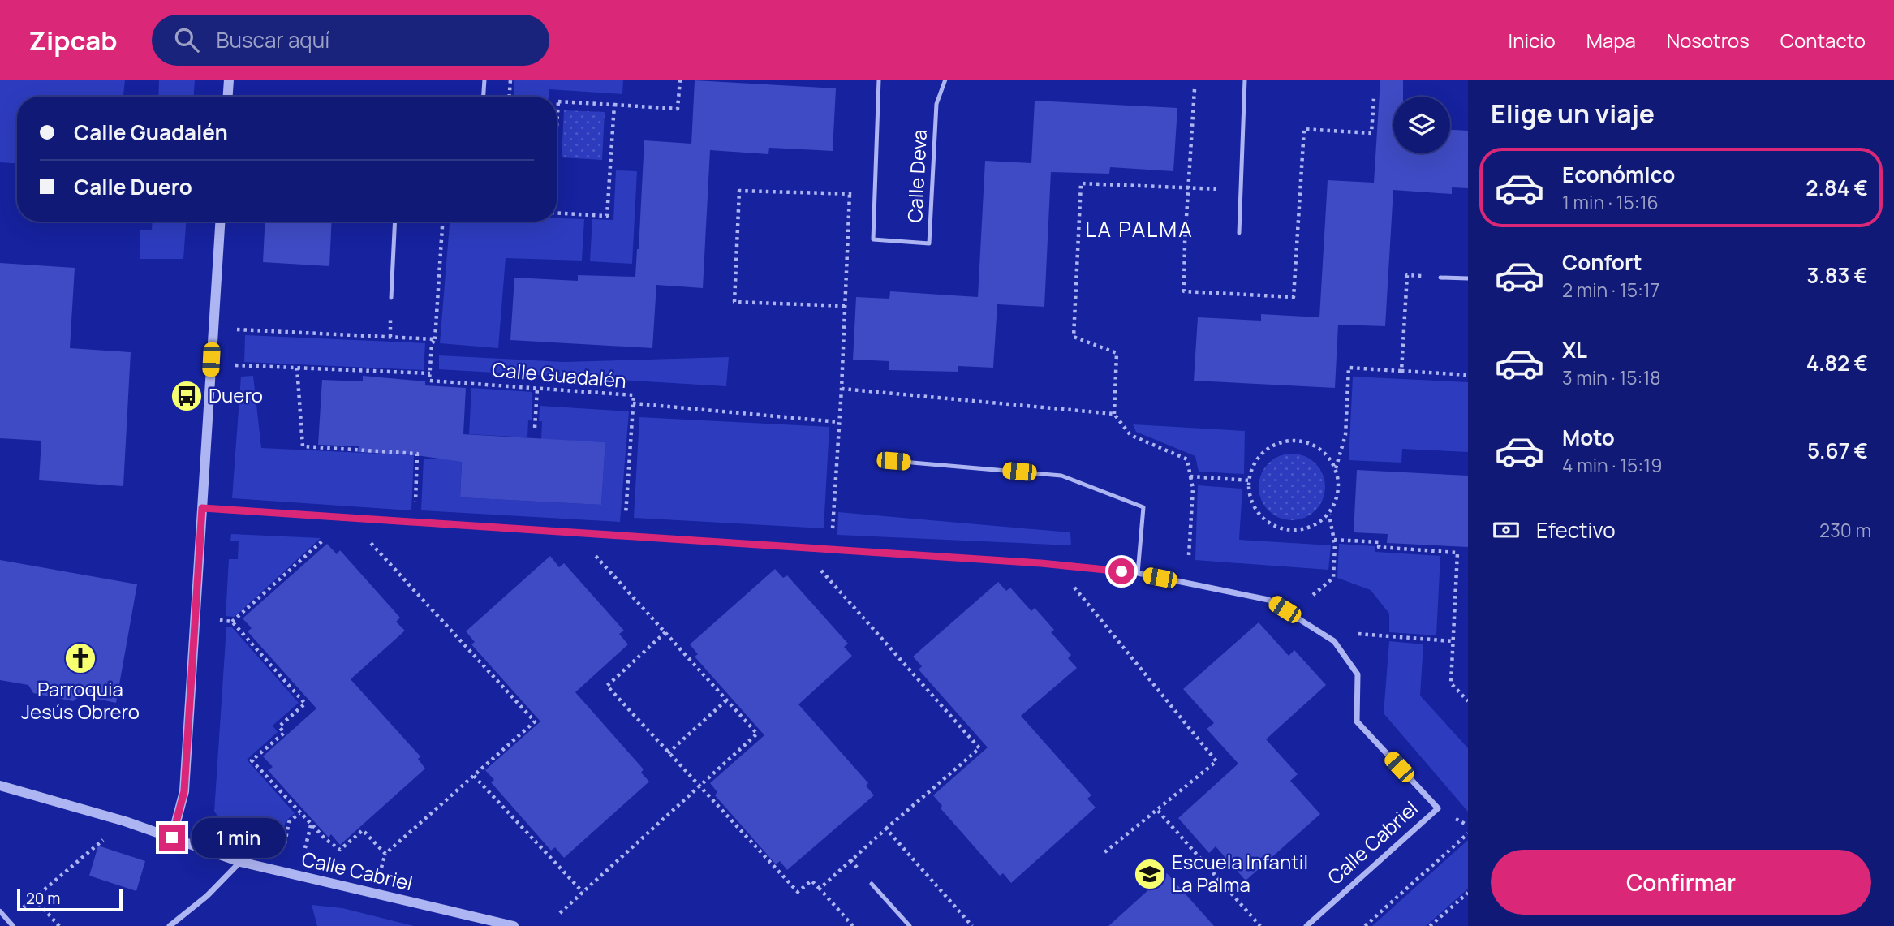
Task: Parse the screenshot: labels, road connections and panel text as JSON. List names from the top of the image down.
{
  "streets": {
    "street": ["Calle Cabriel"],
    "lane": ["Calle Deva"],
    "path": ["Calle Guadalén"]
  },
  "districts": ["LA PALMA"],
  "places": {
    "bus stop": ["Duero"],
    "church": ["Parroquia Jesús Obrero"],
    "school or university": ["Escuela Infantil La Palma"]
  },
  "scale_bar": "20 m",
  "page": {
    "header": "Zipcab",
    "search": "Buscar aquí",
    "nav": [
      "Inicio",
      "Mapa",
      "Nosotros",
      "Contacto"
    ],
    "heading": "Elige un viaje",
    "banner": ["Calle Guadalén", "Calle Duero"],
    "list": [
      {
        "name": "Económico",
        "note": "1 min · 15:16",
        "value": "2.84 €"
      },
      {
        "name": "Confort",
        "note": "2 min · 15:17",
        "value": "3.83 €"
      },
      {
        "name": "XL",
        "note": "3 min · 15:18",
        "value": "4.82 €"
      },
      {
        "name": "Moto",
        "note": "4 min · 15:19",
        "value": "5.67 €"
      }
    ],
    "pay": ["Efectivo", "230 m"],
    "bubble": "1 min",
    "buttons": "Confirmar",
    "scale": "20 m"
  }
}
